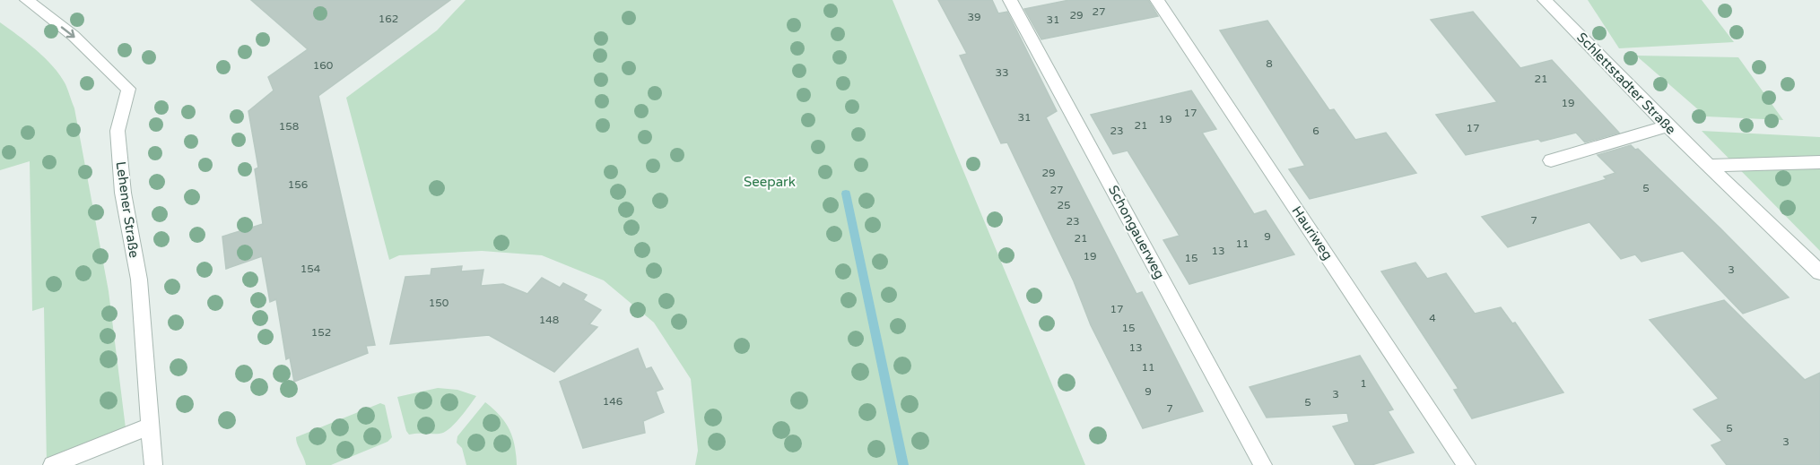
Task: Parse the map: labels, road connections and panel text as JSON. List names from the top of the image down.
{
  "streets": {
    "street": [
      "Schlettstadter Straße",
      "Lehener Straße",
      "Schongauerweg",
      "Hauriweg"
    ]
  },
  "one_way": ["Lehener Straße"],
  "parks": ["Seepark"],
  "house_numbers": [
    "27",
    "29",
    "39",
    "162",
    "31",
    "8",
    "160",
    "33",
    "21",
    "19",
    "17",
    "31",
    "19",
    "21",
    "158",
    "17",
    "23",
    "6",
    "29",
    "156",
    "5",
    "27",
    "25",
    "7",
    "23",
    "9",
    "21",
    "11",
    "13",
    "19",
    "15",
    "154",
    "3",
    "150",
    "17",
    "4",
    "148",
    "15",
    "152",
    "13",
    "11",
    "1",
    "9",
    "3",
    "146",
    "5",
    "7",
    "5",
    "3"
  ]
}
